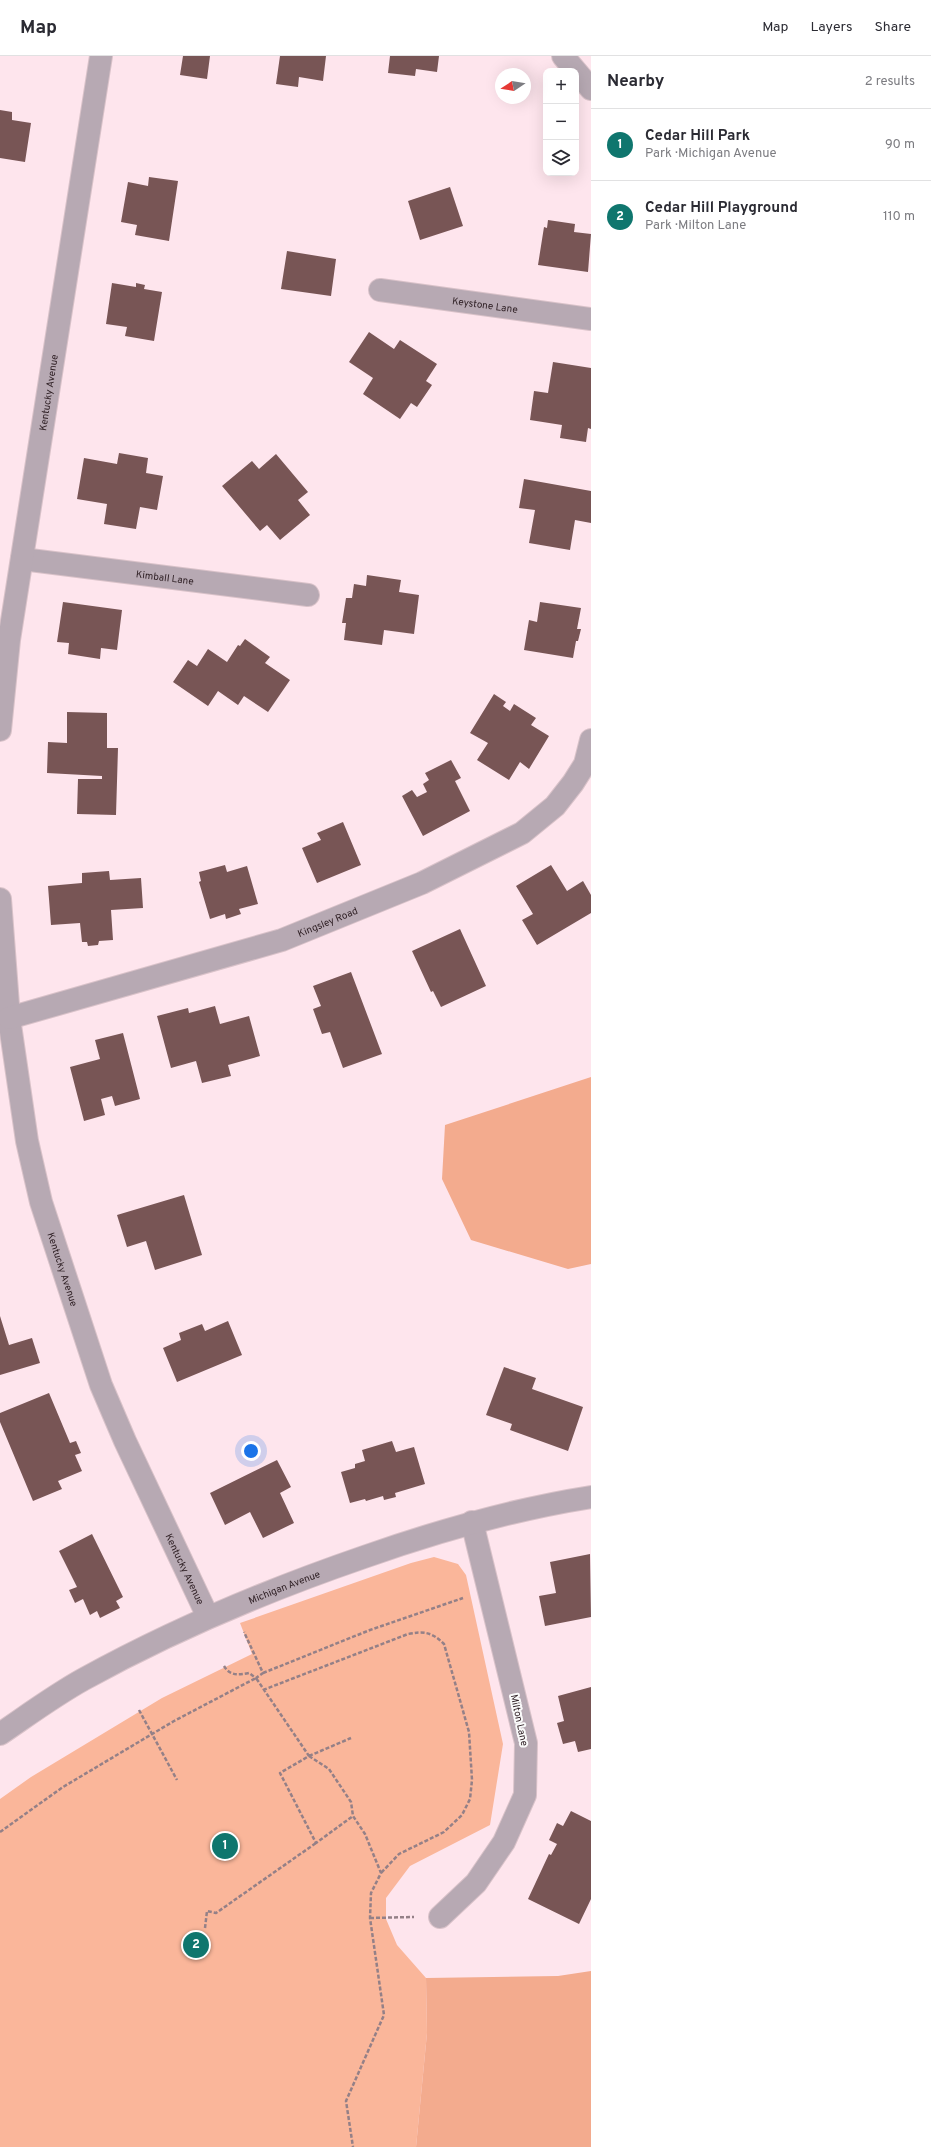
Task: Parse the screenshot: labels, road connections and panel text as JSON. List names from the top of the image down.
{
  "streets": {
    "street": [
      "Keystone Lane",
      "Kentucky Avenue",
      "Kimball Lane",
      "Kingsley Road",
      "Michigan Avenue",
      "Milton Lane"
    ]
  },
  "crossings": [
    ["Kentucky Avenue", "Kimball Lane"],
    ["Kentucky Avenue", "Kingsley Road"],
    ["Kentucky Avenue", "Michigan Avenue"],
    ["Michigan Avenue", "Milton Lane"]
  ],
  "north": "left",
  "page": {
    "header": "Map",
    "nav": ["Map", "Layers", "Share"],
    "heading": ["Nearby", "2 results"],
    "map_buttons": ["+", "−"],
    "list": [
      {
        "mark": "1",
        "name": "Cedar Hill Park",
        "note": "Park · Michigan Avenue",
        "value": "90 m"
      },
      {
        "mark": "2",
        "name": "Cedar Hill Playground",
        "note": "Park · Milton Lane",
        "value": "110 m"
      }
    ],
    "pins": ["1", "2"]
  }
}
